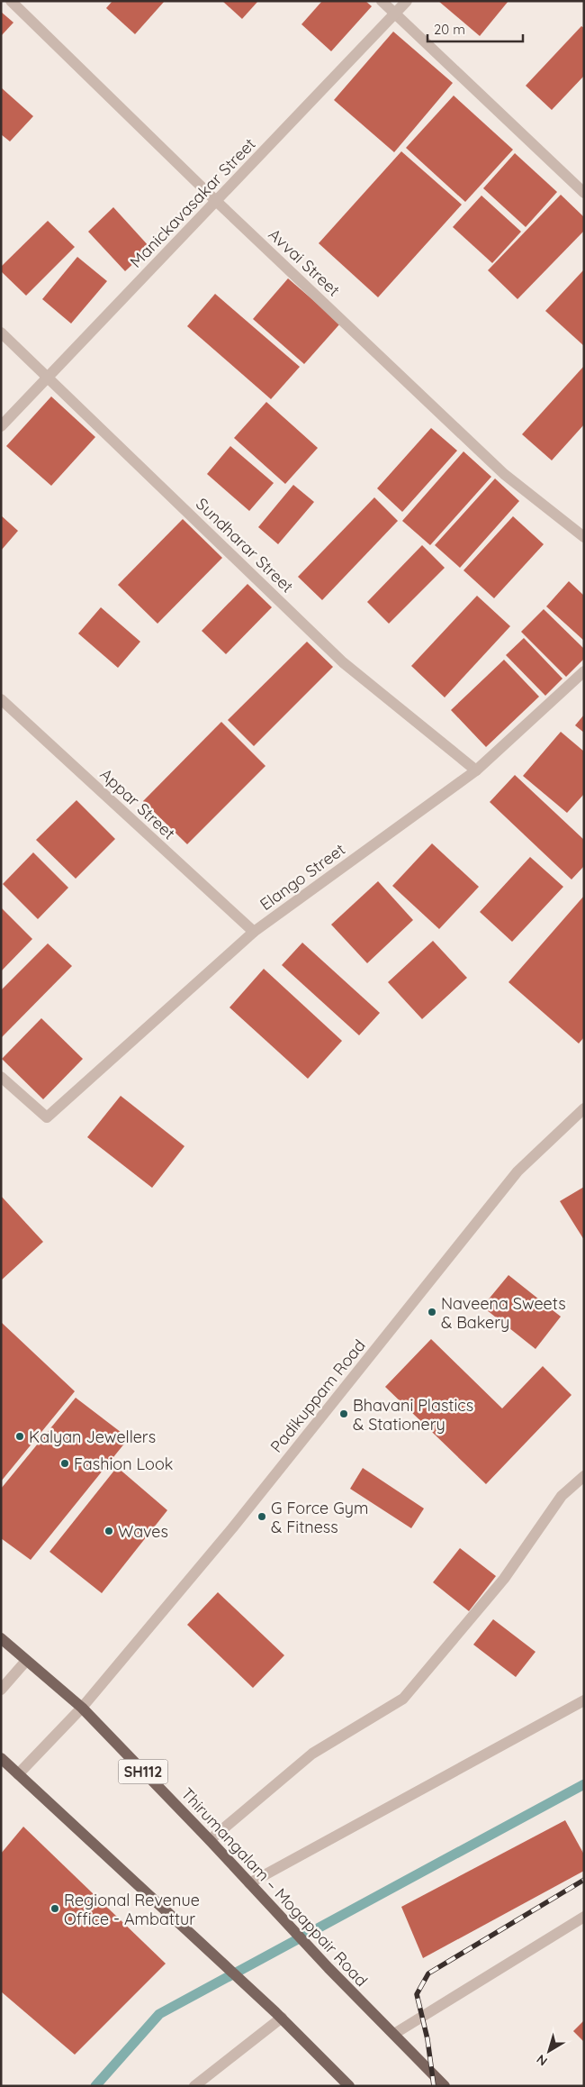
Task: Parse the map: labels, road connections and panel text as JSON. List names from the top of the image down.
{
  "streets": {
    "main road": ["SH112", "Thirumangalam – Mogappair Road"],
    "street": [
      "Manickavasakar Street",
      "Avvai Street",
      "Sundharar Street",
      "Appar Street",
      "Elango Street",
      "Padikuppam Road"
    ]
  },
  "crossings": [
    ["Manickavasakar Street", "Avvai Street"],
    ["Manickavasakar Street", "Sundharar Street"],
    ["Sundharar Street", "Elango Street"],
    ["Appar Street", "Elango Street"],
    ["Padikuppam Road", "Thirumangalam – Mogappair Road"]
  ],
  "places": [
    "Naveena Sweets & Bakery",
    "Bhavani Plastics & Stationery",
    "Kalyan Jewellers",
    "Fashion Look",
    "G Force Gym & Fitness",
    "Waves",
    "Regional Revenue Office - Ambattur"
  ],
  "scale_bar": "20 m",
  "north": "bottom left"
}
